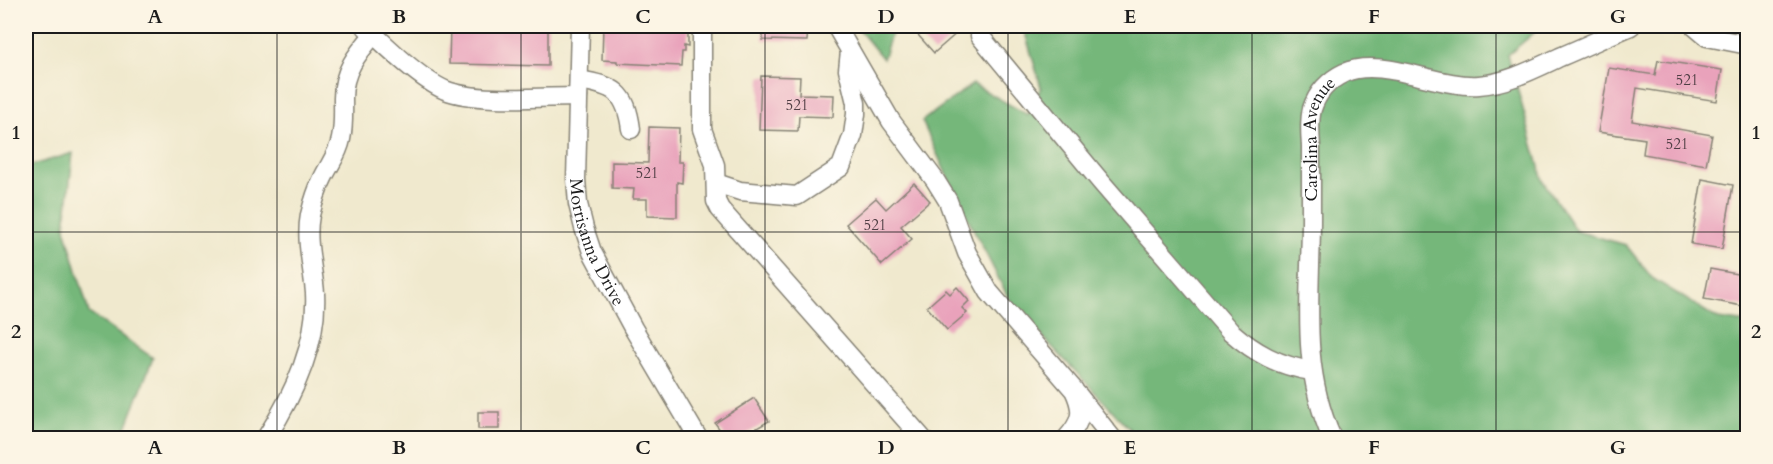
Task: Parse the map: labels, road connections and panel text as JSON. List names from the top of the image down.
{
  "streets": {
    "street": ["Carolina Avenue", "Morrisanna Drive"]
  },
  "house_numbers": [
    "521",
    "521",
    "521",
    "521",
    "521"
  ],
  "grid": {
    "columns": [
      "A",
      "B",
      "C",
      "D",
      "E",
      "F",
      "G"
    ],
    "rows": ["1", "2"]
  }
}
